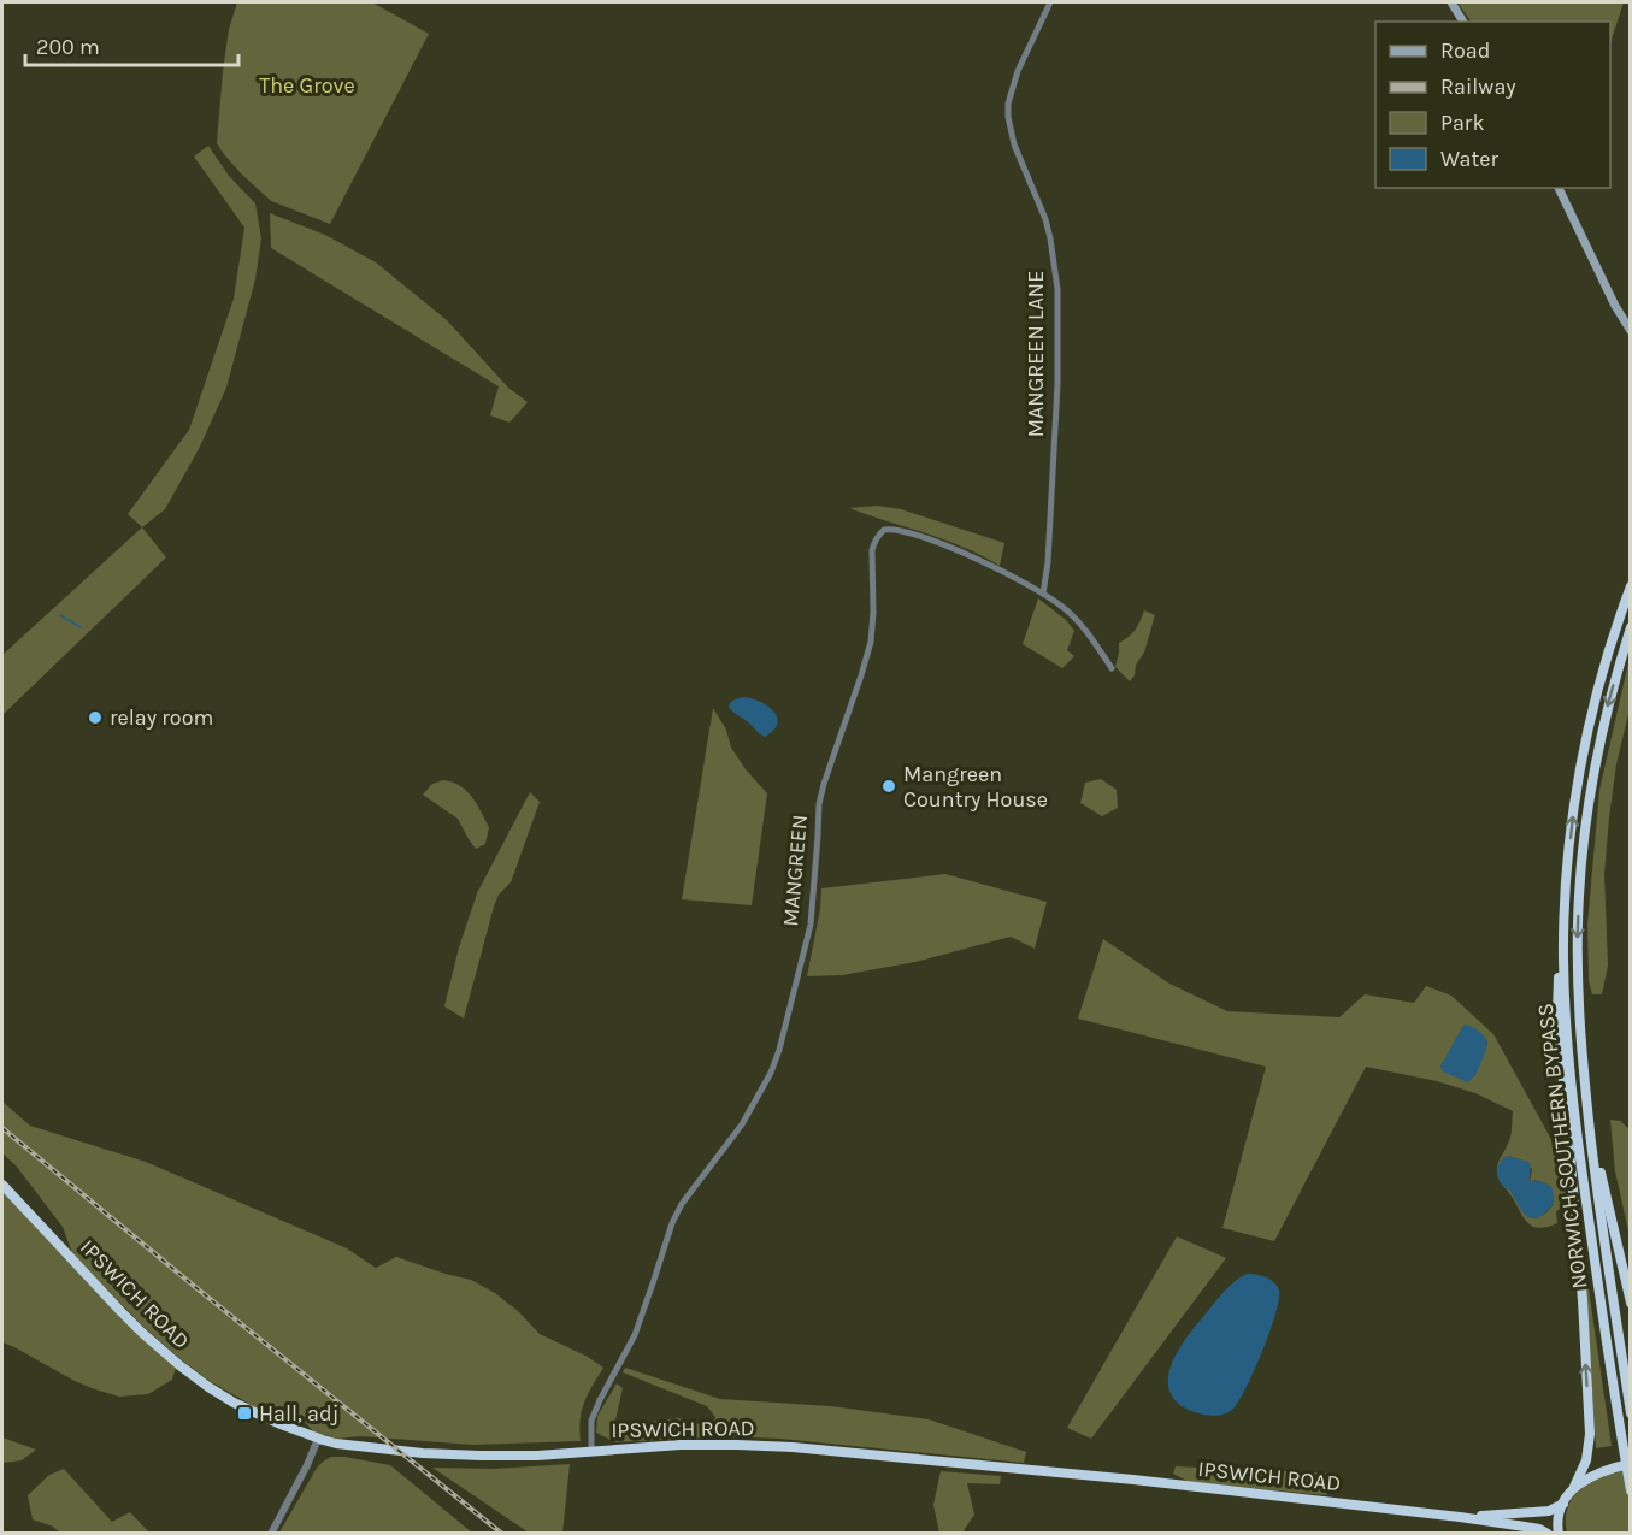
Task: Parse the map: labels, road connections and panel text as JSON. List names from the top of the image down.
{
  "streets": {
    "highway": ["NORWICH SOUTHERN BYPASS", "IPSWICH ROAD"],
    "street": ["MANGREEN LANE", "MANGREEN"]
  },
  "crossings": [
    ["MANGREEN LANE", "MANGREEN"],
    ["MANGREEN", "IPSWICH ROAD"]
  ],
  "parks": ["The Grove"],
  "places": {
    "other": ["relay room", "Mangreen Country House"],
    "transit": ["Hall, adj"]
  },
  "legend": [
    "Road",
    "Railway",
    "Park",
    "Water"
  ],
  "scale_bar": "200 m"
}
